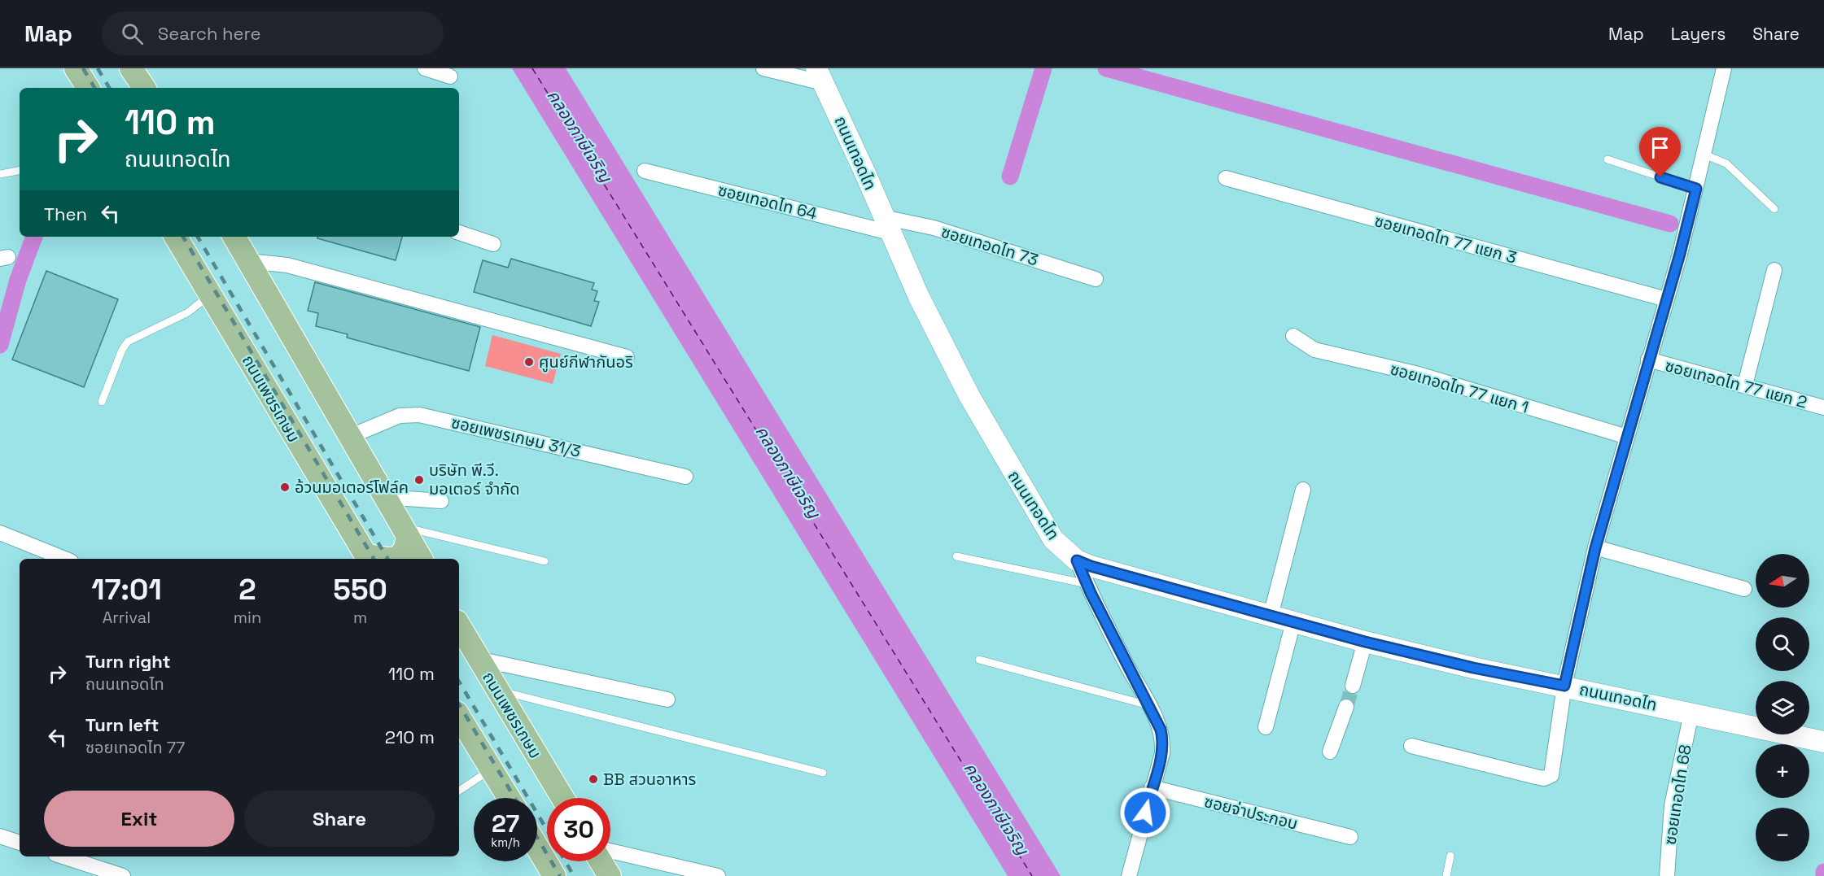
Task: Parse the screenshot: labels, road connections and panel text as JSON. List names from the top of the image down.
{
  "streets": {
    "main road": ["ถนนเทอดไท", "ถนนเพชรเกษม"],
    "street": [
      "ซอยเทอดไท 64",
      "ซอยเทอดไท 77 แยก 3",
      "ซอยเทอดไท 73",
      "ซอยเทอดไท 77 แยก 2",
      "ซอยเทอดไท 77 แยก 1",
      "ซอยเพชรเกษม 31/3",
      "ซอยเทอดไท 68",
      "ซอยจ่าประกอบ"
    ]
  },
  "crossings": [
    ["ถนนเทอดไท", "ซอยเทอดไท 64"],
    ["ถนนเทอดไท", "ซอยเทอดไท 73"],
    ["ถนนเทอดไท", "ซอยเทอดไท 68"],
    ["ซอยเทอดไท 64", "ซอยเทอดไท 73"]
  ],
  "water": ["คลองภาษีเจริญ"],
  "places": [
    "ศูนย์กีฬากันอริ",
    "บริษัท พี.วี. มอเตอร์ จำกัด",
    "อ้วนมอเตอร์โฟล์ค",
    "BB สวนอาหาร"
  ],
  "north": "left",
  "page": {
    "header": "Map",
    "search": "Search here",
    "nav": ["Map", "Layers", "Share"],
    "turn": ["110 m", "ถนนเทอดไท"],
    "then": "Then",
    "map_buttons": ["+", "−"],
    "eta": [
      "17:01",
      "Arrival",
      "2",
      "min",
      "550",
      "m"
    ],
    "list": [
      {
        "name": "Turn right",
        "note": "ถนนเทอดไท",
        "value": "110 m"
      },
      {
        "name": "Turn left",
        "note": "ซอยเทอดไท 77",
        "value": "210 m"
      }
    ],
    "buttons": ["Exit", "Share"],
    "speed": "27 km/h",
    "limit": "30"
  }
}
